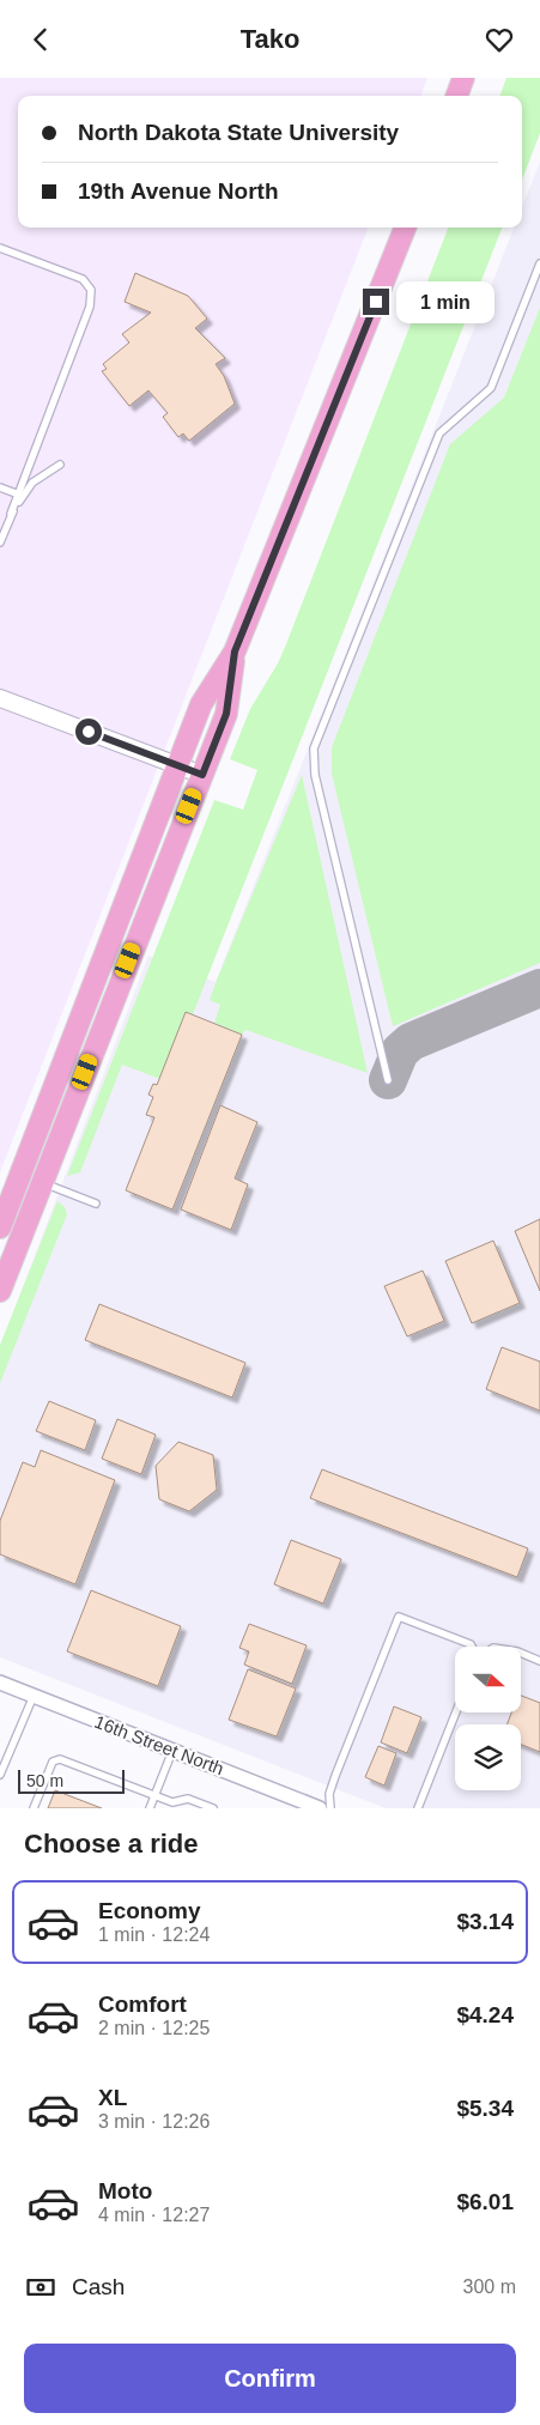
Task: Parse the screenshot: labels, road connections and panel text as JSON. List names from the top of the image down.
{
  "streets": {
    "street": ["16th Street North"]
  },
  "scale_bar": "50 m",
  "north": "right",
  "page": {
    "header": "Tako",
    "banner": ["North Dakota State University", "19th Avenue North"],
    "bubble": "1 min",
    "scale": "50 m",
    "heading": "Choose a ride",
    "list": [
      {
        "name": "Economy",
        "note": "1 min · 12:24",
        "value": "$3.14"
      },
      {
        "name": "Comfort",
        "note": "2 min · 12:25",
        "value": "$4.24"
      },
      {
        "name": "XL",
        "note": "3 min · 12:26",
        "value": "$5.34"
      },
      {
        "name": "Moto",
        "note": "4 min · 12:27",
        "value": "$6.01"
      }
    ],
    "pay": ["Cash", "300 m"],
    "buttons": "Confirm"
  }
}
